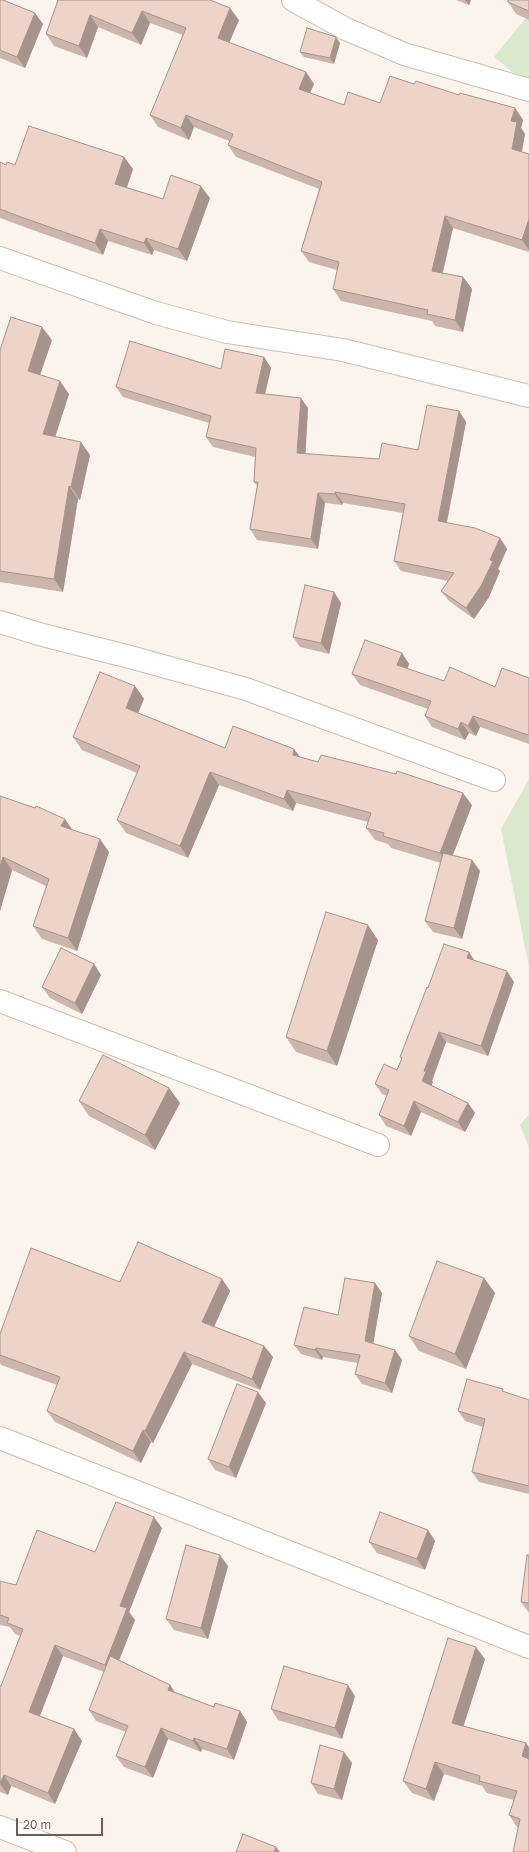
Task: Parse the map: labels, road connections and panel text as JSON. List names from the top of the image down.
{
  "scale_bar": "20 m"
}
